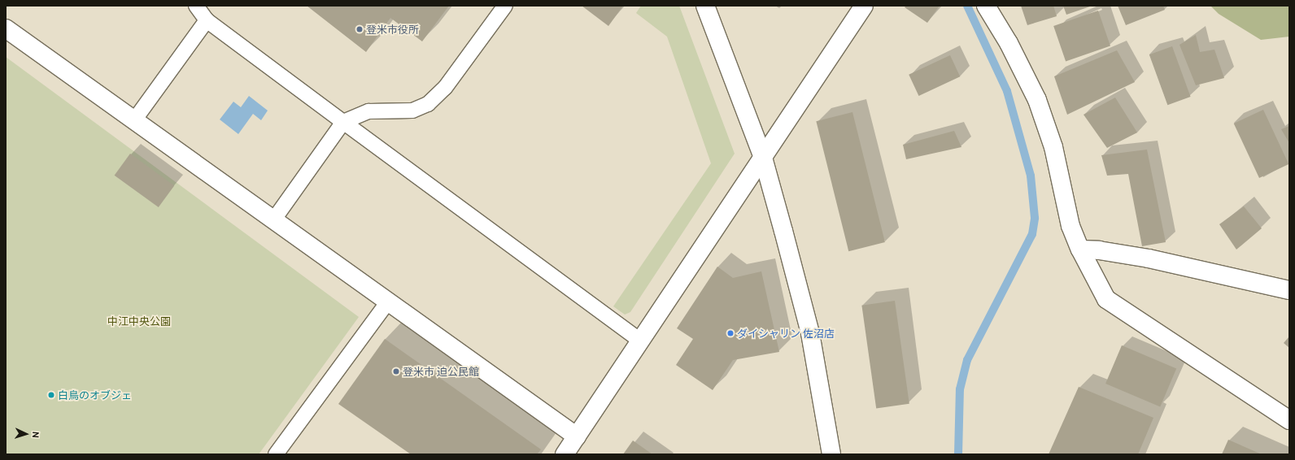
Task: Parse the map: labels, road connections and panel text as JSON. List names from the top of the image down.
{
  "parks": ["中江中央公園"],
  "places": [
    "登米市役所",
    "ダイシャリン 佐沼店",
    "登米市 迫公民館",
    "白鳥のオブジェ"
  ],
  "north": "right"
}
